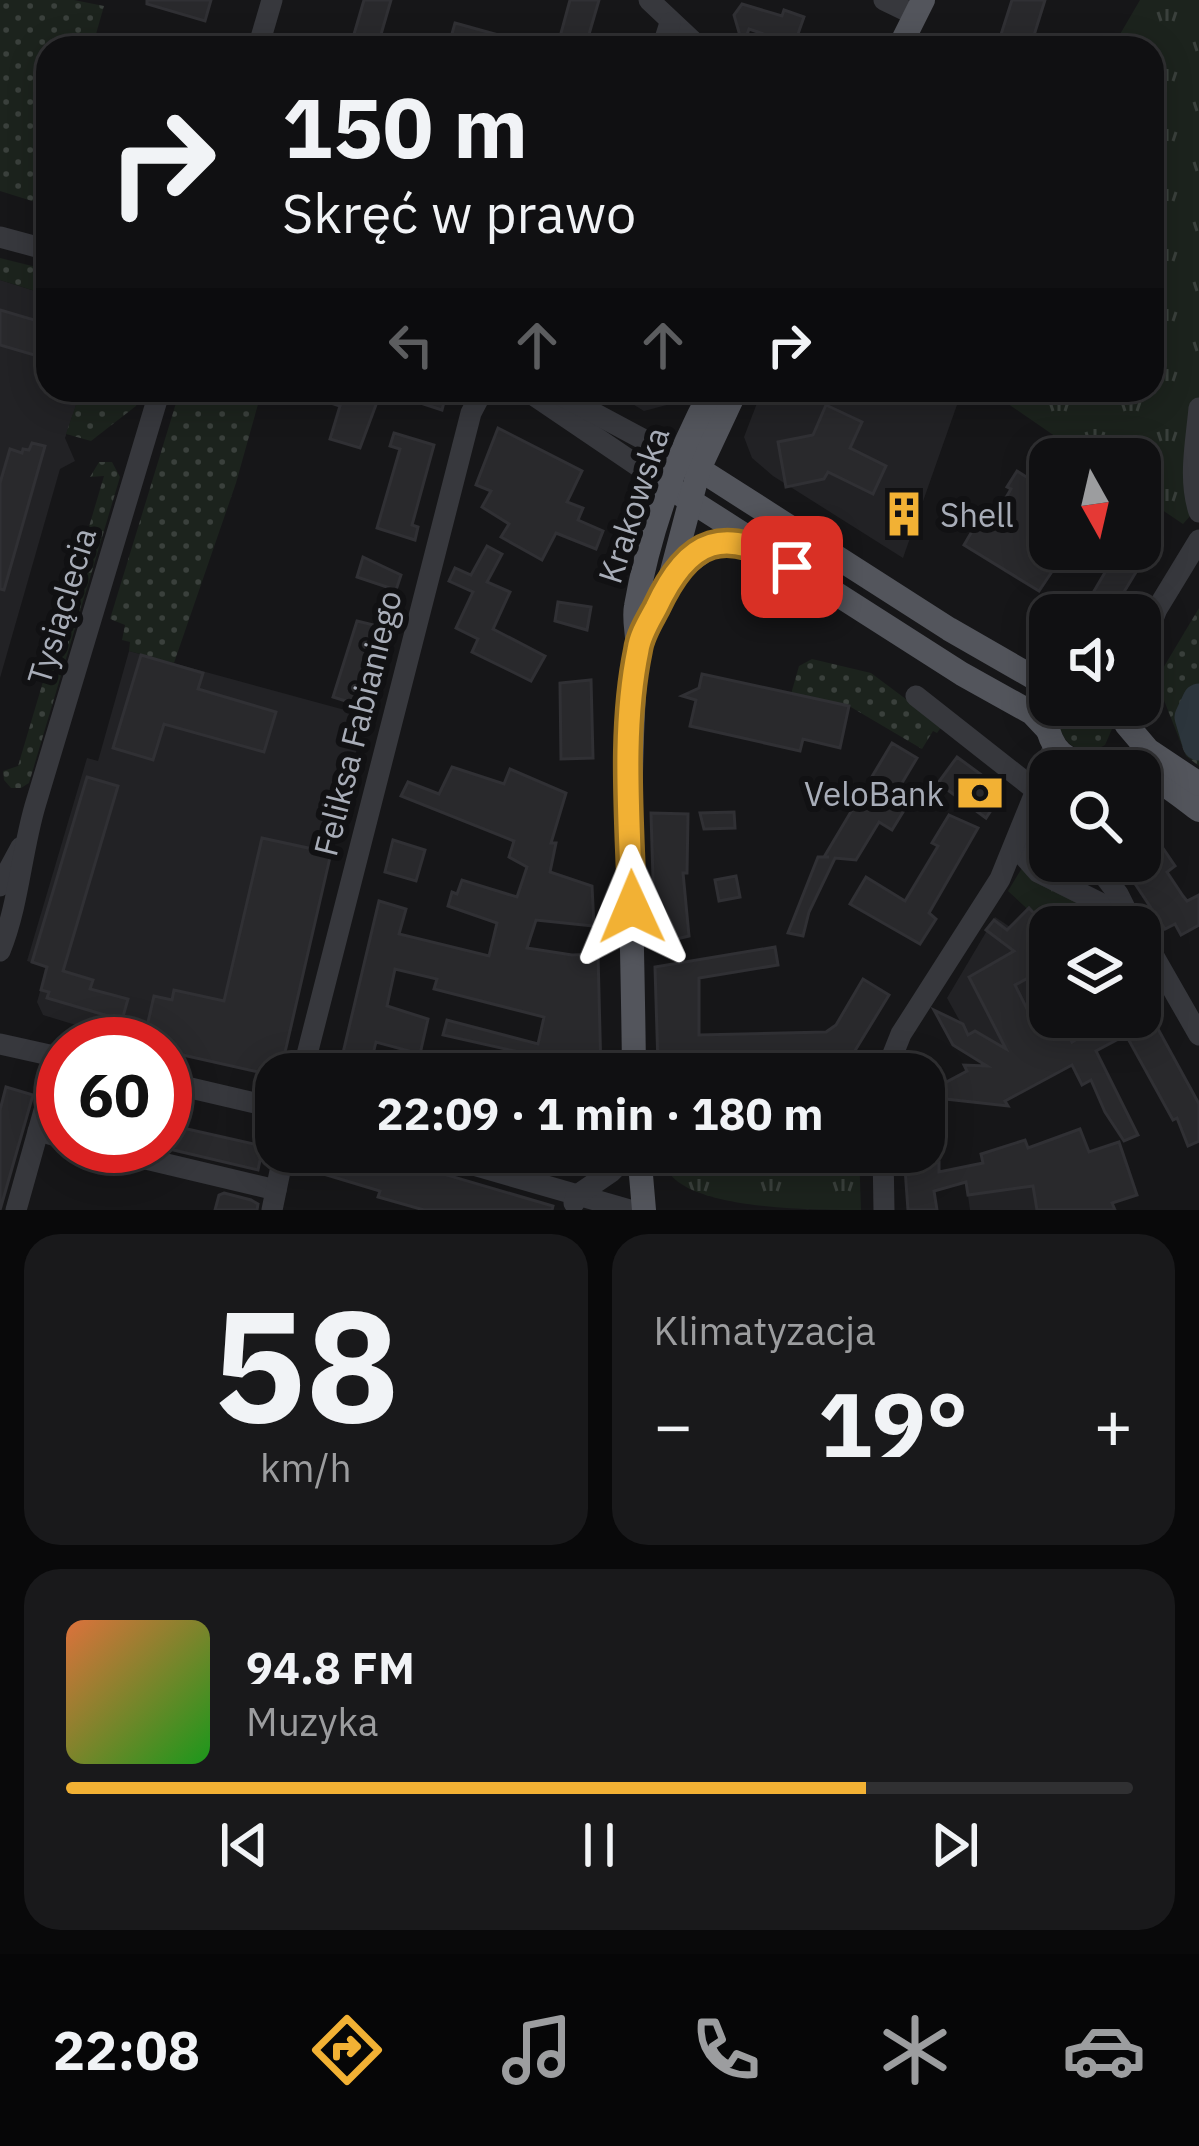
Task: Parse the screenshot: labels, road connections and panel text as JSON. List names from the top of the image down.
{
  "streets": {
    "main road": ["Krakowska"],
    "street": ["Tysiąclecia", "Feliksa Fabianiego"]
  },
  "places": {
    "building": ["Shell"],
    "bank": ["VeloBank"]
  },
  "north": "bottom",
  "page": {
    "turn": ["150 m", "Skręć w prawo"],
    "limit": "60",
    "trip": "22:09 · 1 min · 180 m",
    "tile": [
      ["58", "km/h"],
      "Klimatyzacja"
    ],
    "heat": ["−", "19°", "+"],
    "song": ["94.8 FM", "Muzyka"],
    "tabs": "22:08"
  }
}
